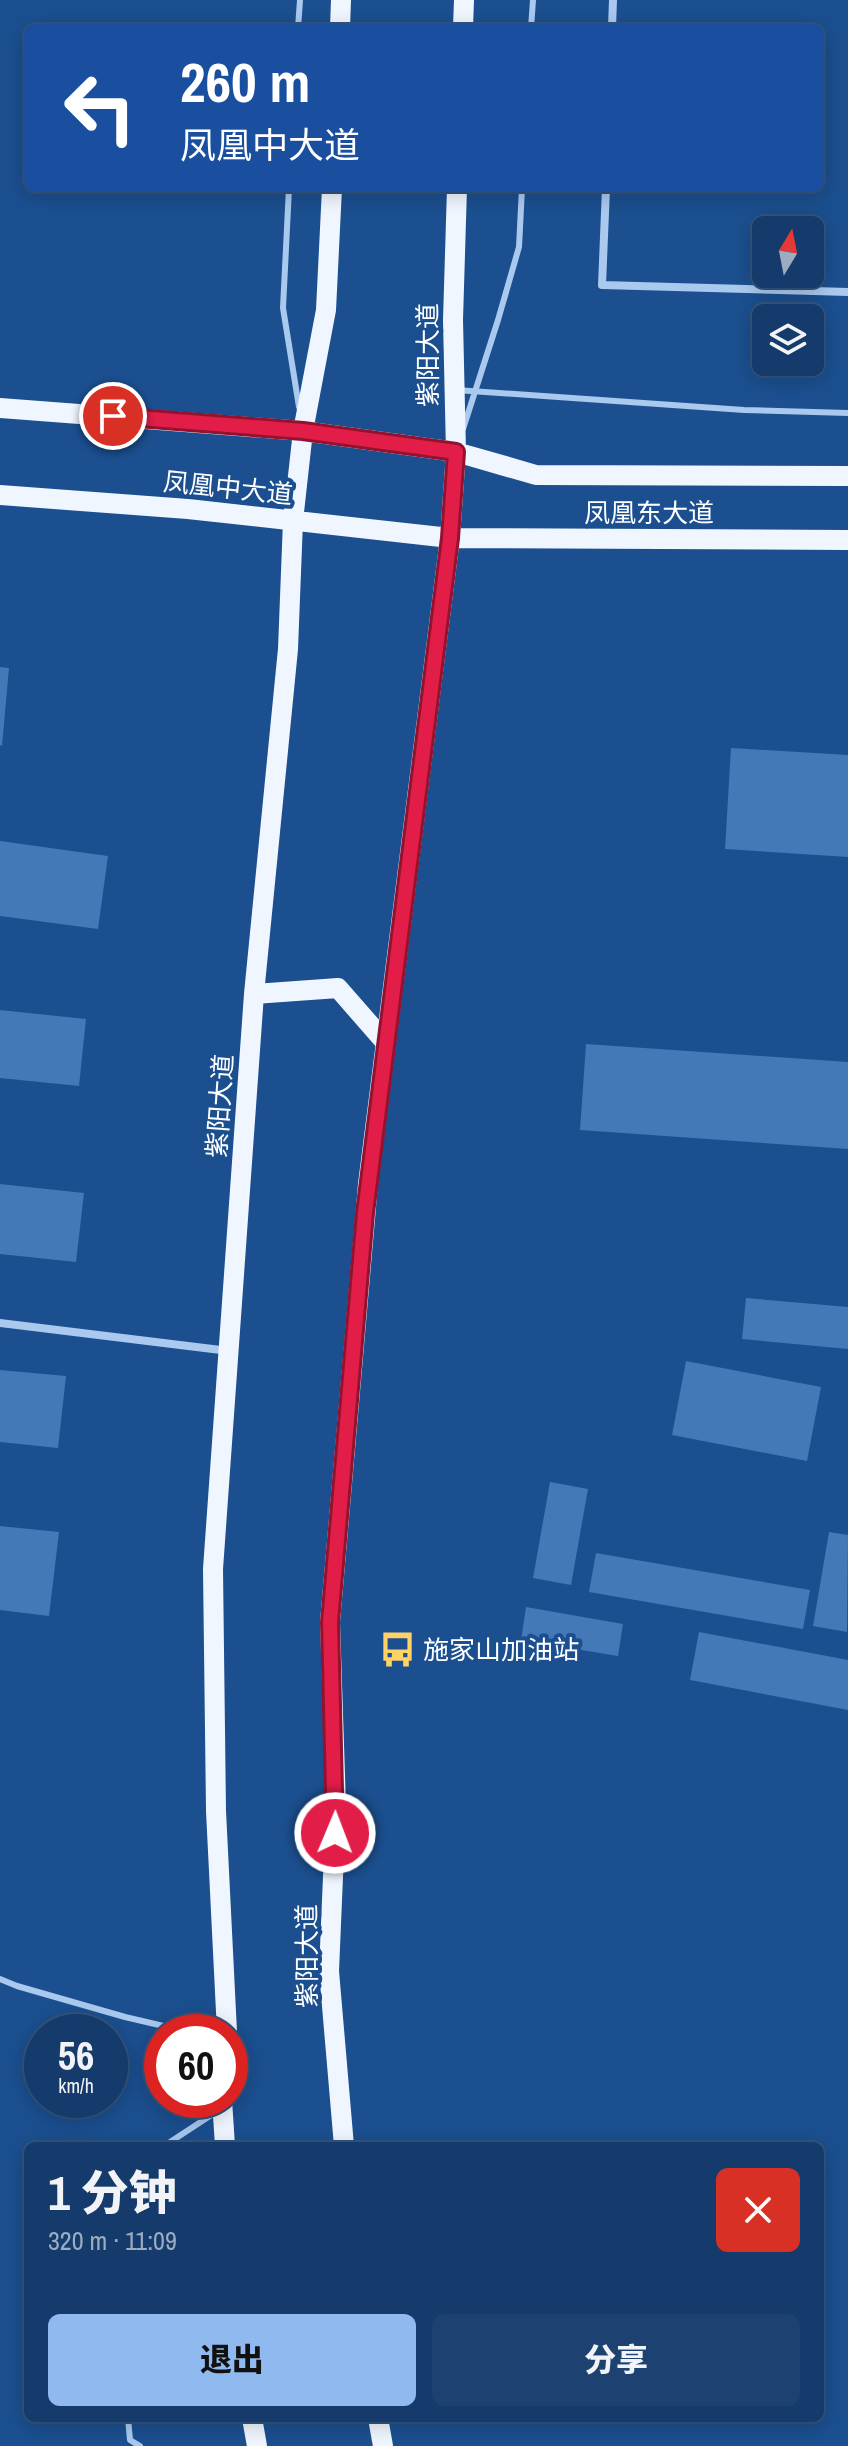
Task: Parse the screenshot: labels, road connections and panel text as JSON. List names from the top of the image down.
{
  "streets": {
    "main road": ["紫阳大道", "凤凰中大道", "凤凰东大道"]
  },
  "crossings": [
    ["紫阳大道", "凤凰中大道"],
    ["紫阳大道", "凤凰东大道"],
    ["凤凰中大道", "凤凰东大道"]
  ],
  "places": {
    "bus stop": ["施家山加油站"]
  },
  "north": "top",
  "page": {
    "turn": ["260 m", "凤凰中大道"],
    "speed": "56 km/h",
    "limit": "60",
    "heading": ["1 分钟", "320 m · 11:09"],
    "buttons": ["退出", "分享"]
  }
}
